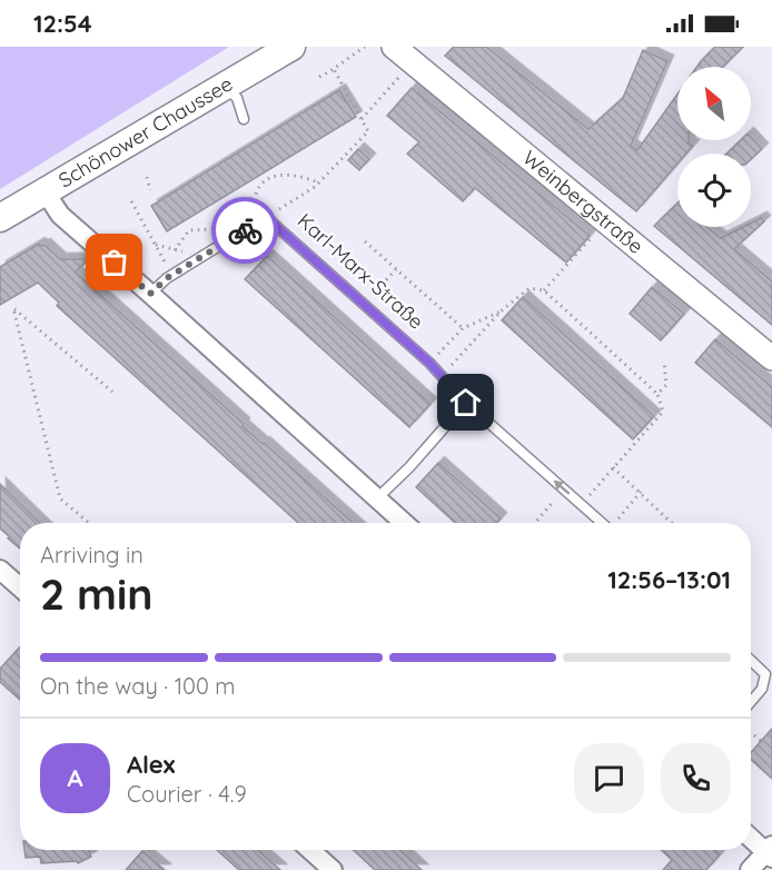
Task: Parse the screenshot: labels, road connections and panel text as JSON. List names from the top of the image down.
{
  "streets": {
    "main road": ["Schönower Chaussee"],
    "street": ["Weinbergstraße"],
    "lane": ["Karl-Marx-Straße"]
  },
  "north": "top left",
  "page": {
    "status": "12:54",
    "heading": ["2 min", "Arriving in", "12:56–13:01"],
    "panel": ["Alex", "Courier · 4.9"],
    "bar": "On the way · 100 m",
    "round": "A"
  }
}
